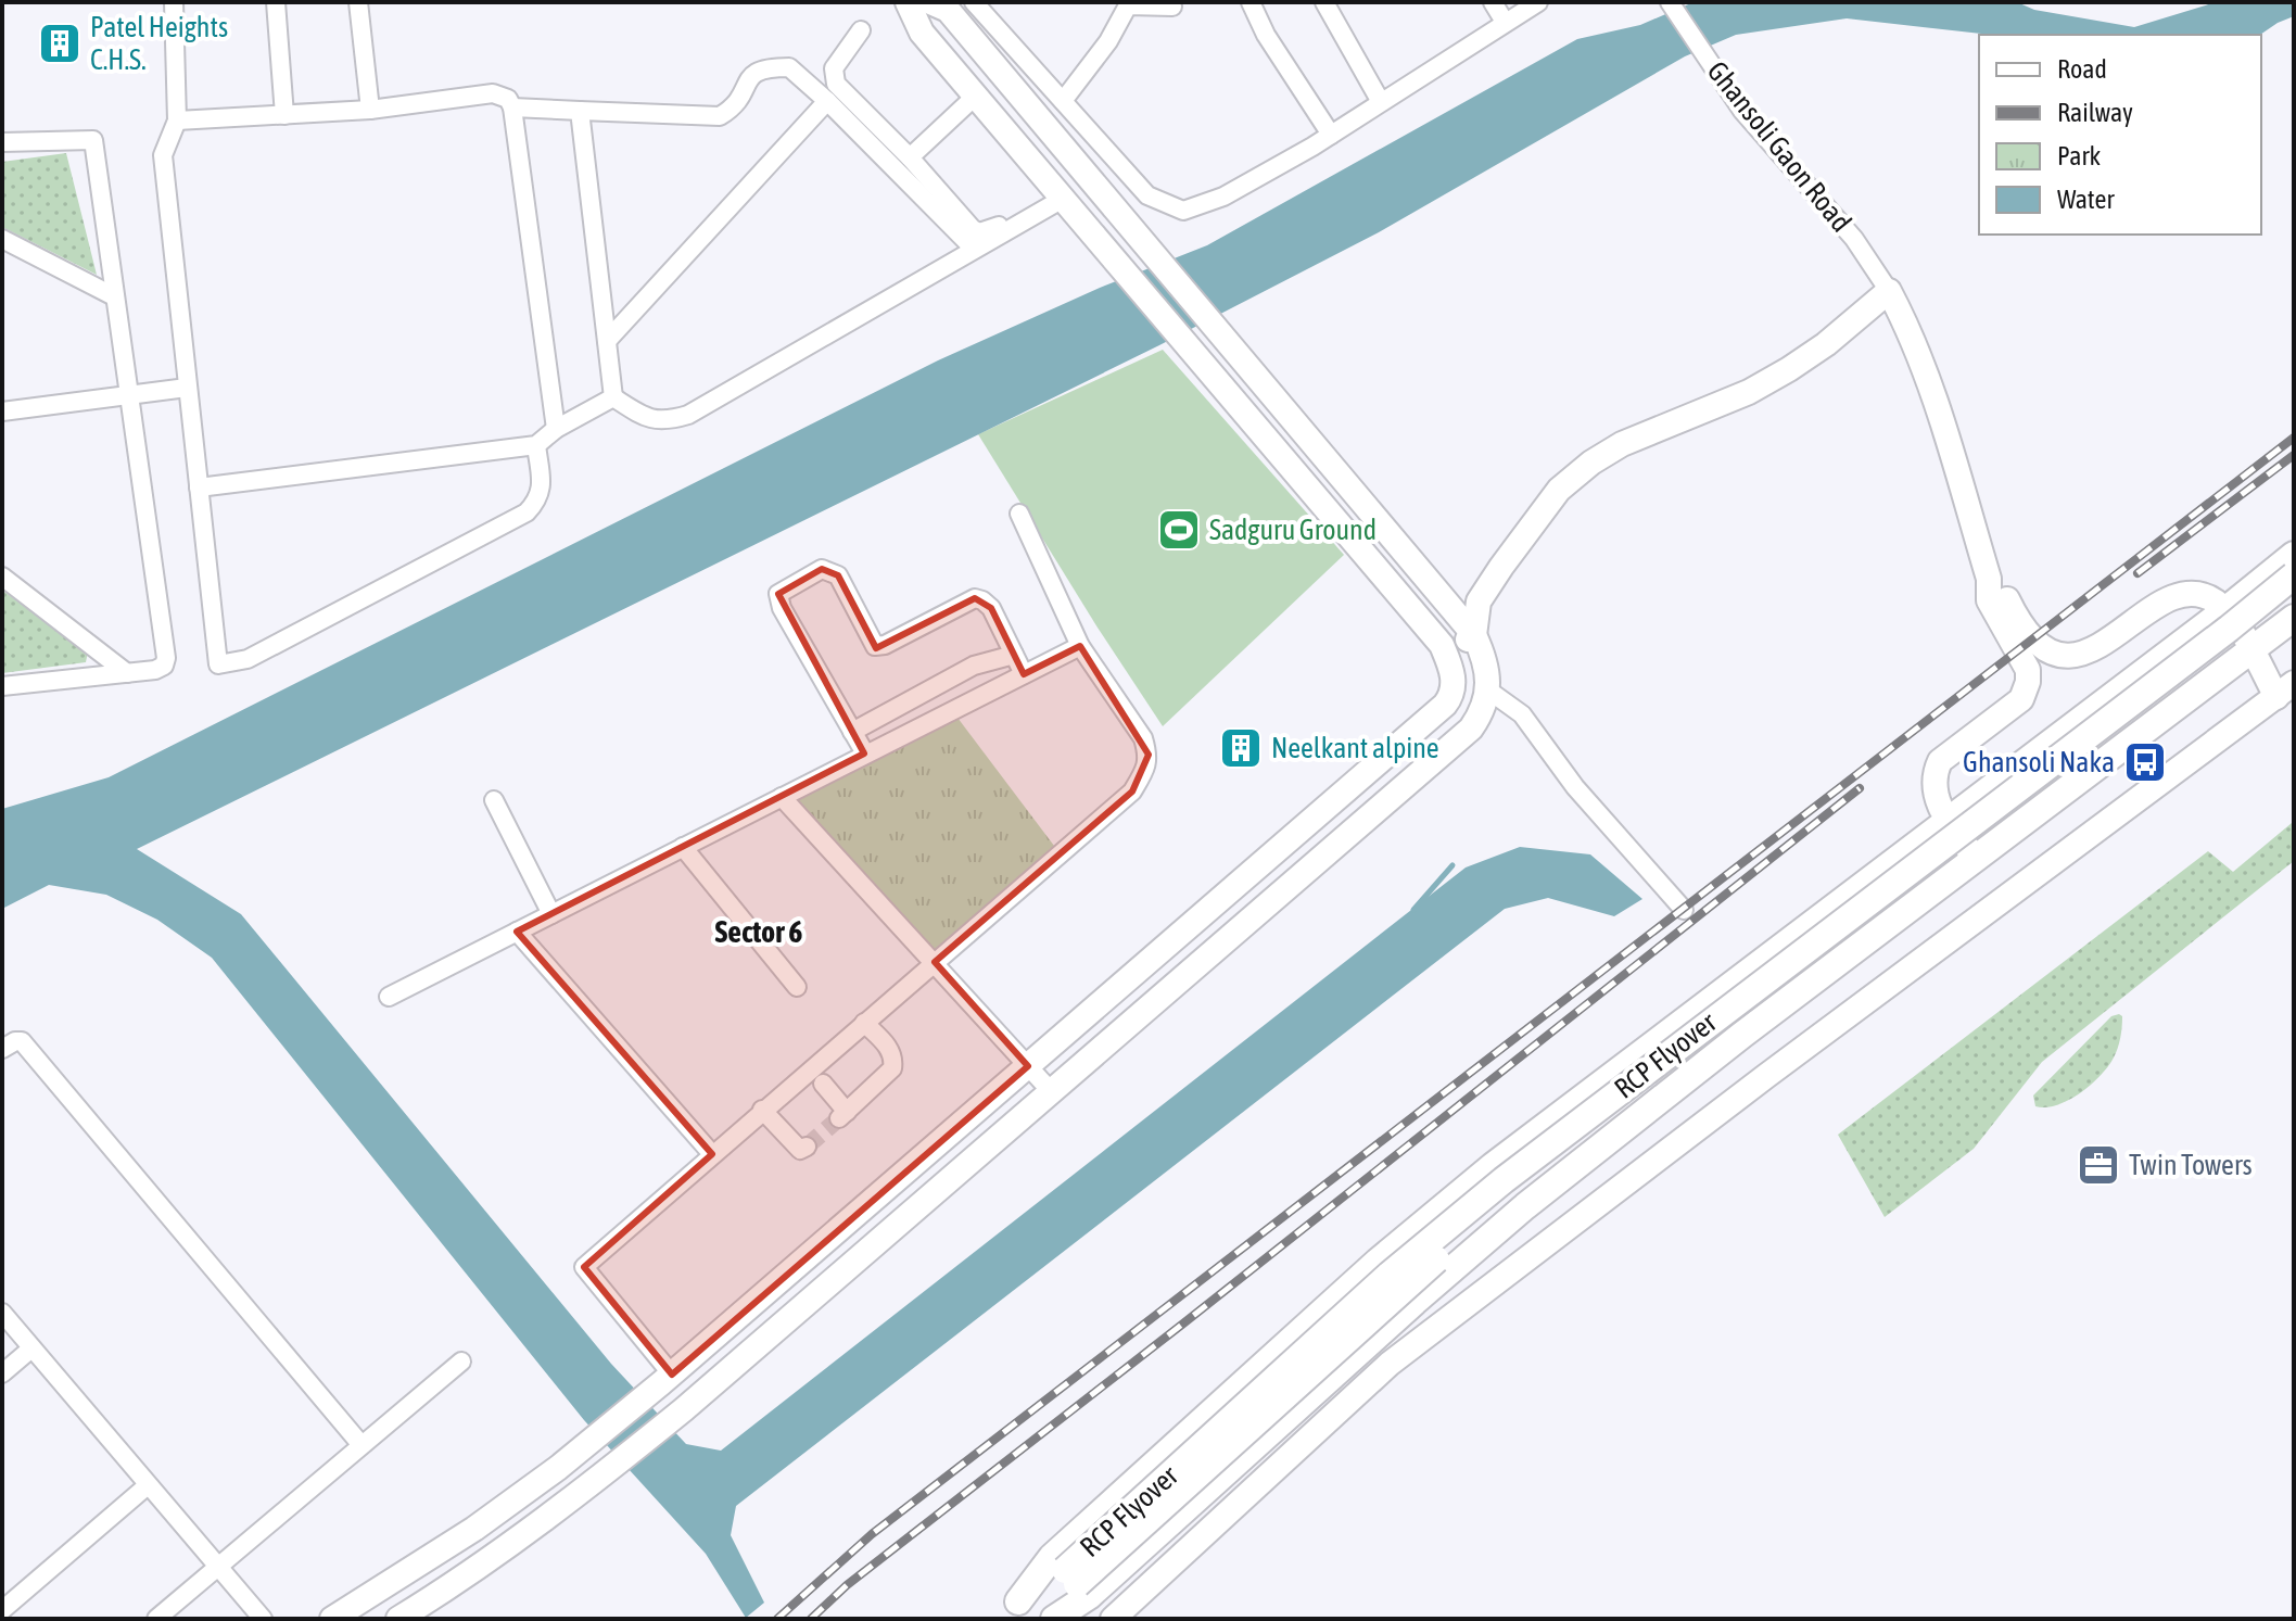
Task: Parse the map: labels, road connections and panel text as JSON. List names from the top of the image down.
{
  "streets": {
    "main road": ["RCP Flyover"],
    "street": ["Ghansoli Gaon Road"]
  },
  "districts": ["Sector 6"],
  "places": {
    "building": ["Patel Heights C.H.S.", "Neelkant alpine"],
    "sports": ["Sadguru Ground"],
    "bus stop": ["Ghansoli Naka"],
    "office": ["Twin Towers"]
  },
  "legend": [
    "Road",
    "Railway",
    "Park",
    "Water"
  ]
}
